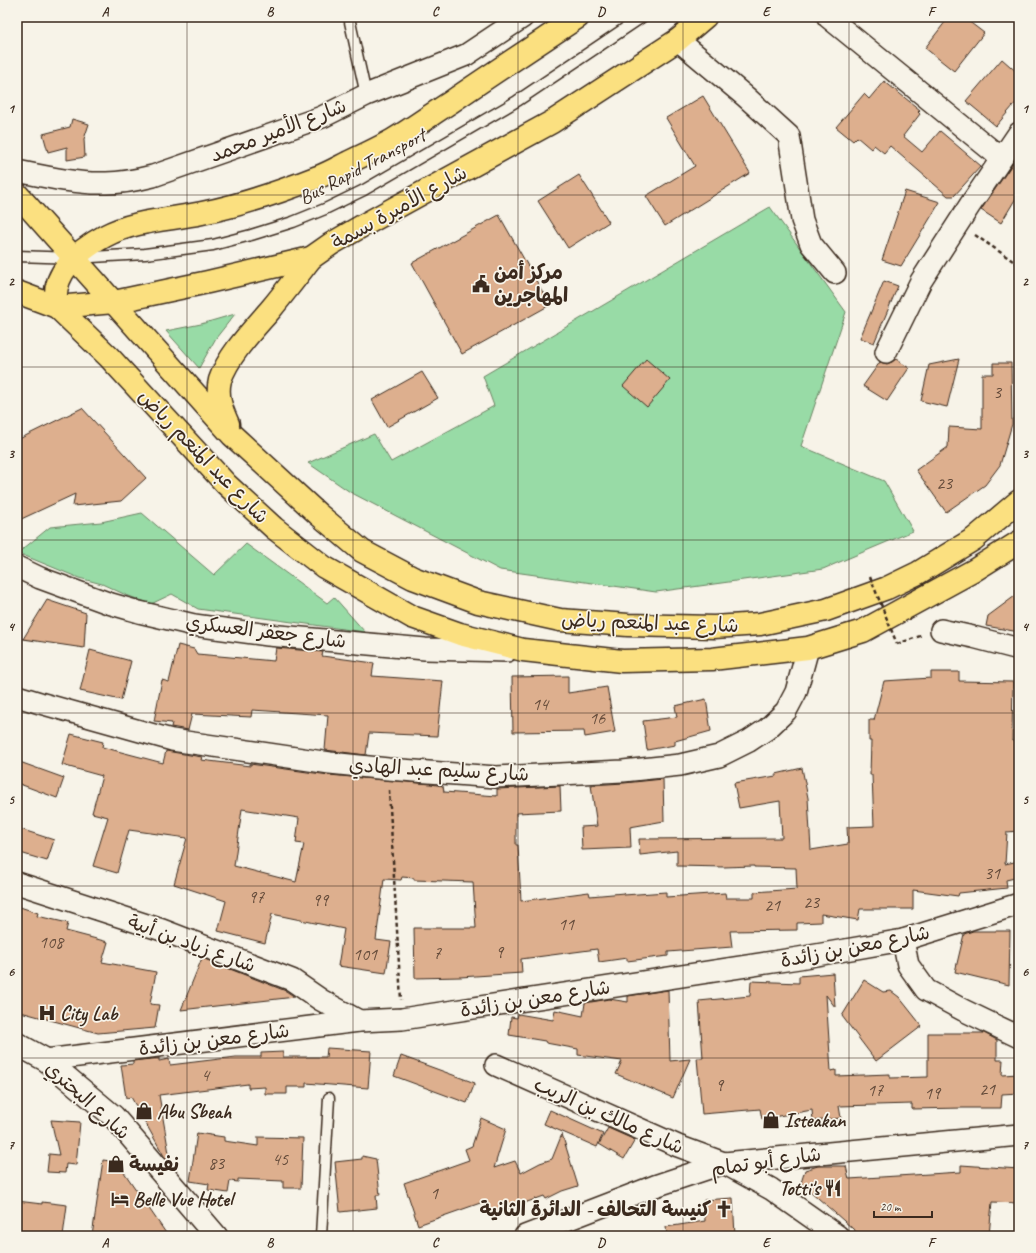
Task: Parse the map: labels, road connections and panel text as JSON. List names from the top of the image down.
{
  "streets": {
    "main road": ["شارع الأميرة بسمة", "شارع عبد المنعم رياض"],
    "street": [
      "شارع الأمير محمد",
      "شارع جعفر العسكري",
      "شارع سليم عبد الهادي",
      "شارع زياد بن أبية",
      "شارع معن بن زائدة",
      "شارع البحتري",
      "شارع مالك بن الريب",
      "شارع أبو تمام"
    ],
    "lane": ["Bus Rapid Transport"]
  },
  "crossings": [
    ["Bus Rapid Transport", "شارع عبد المنعم رياض"],
    ["شارع الأميرة بسمة", "شارع عبد المنعم رياض"],
    ["شارع عبد المنعم رياض", "شارع جعفر العسكري"],
    ["شارع عبد المنعم رياض", "شارع سليم عبد الهادي"],
    ["شارع زياد بن أبية", "شارع معن بن زائدة"],
    ["شارع معن بن زائدة", "شارع البحتري"],
    ["شارع مالك بن الريب", "شارع أبو تمام"]
  ],
  "places": {
    "public building": ["مركز أمن المهاجرين"],
    "hospital": ["City Lab"],
    "shop": ["Abu Sbeah", "Isteakan", "نفيسة"],
    "restaurant": ["Totti's"],
    "hotel": ["Belle Vue Hotel"],
    "church": ["كنيسة التحالف - الدائرة الثانية"]
  },
  "house_numbers": [
    "3",
    "23",
    "14",
    "16",
    "31",
    "97",
    "99",
    "23",
    "21",
    "11",
    "108",
    "9",
    "7",
    "101",
    "4",
    "9",
    "21",
    "17",
    "19",
    "45",
    "83",
    "1"
  ],
  "scale_bar": "20 m",
  "grid": {
    "columns": [
      "A",
      "B",
      "C",
      "D",
      "E",
      "F"
    ],
    "rows": [
      "1",
      "2",
      "3",
      "4",
      "5",
      "6",
      "7"
    ]
  }
}
